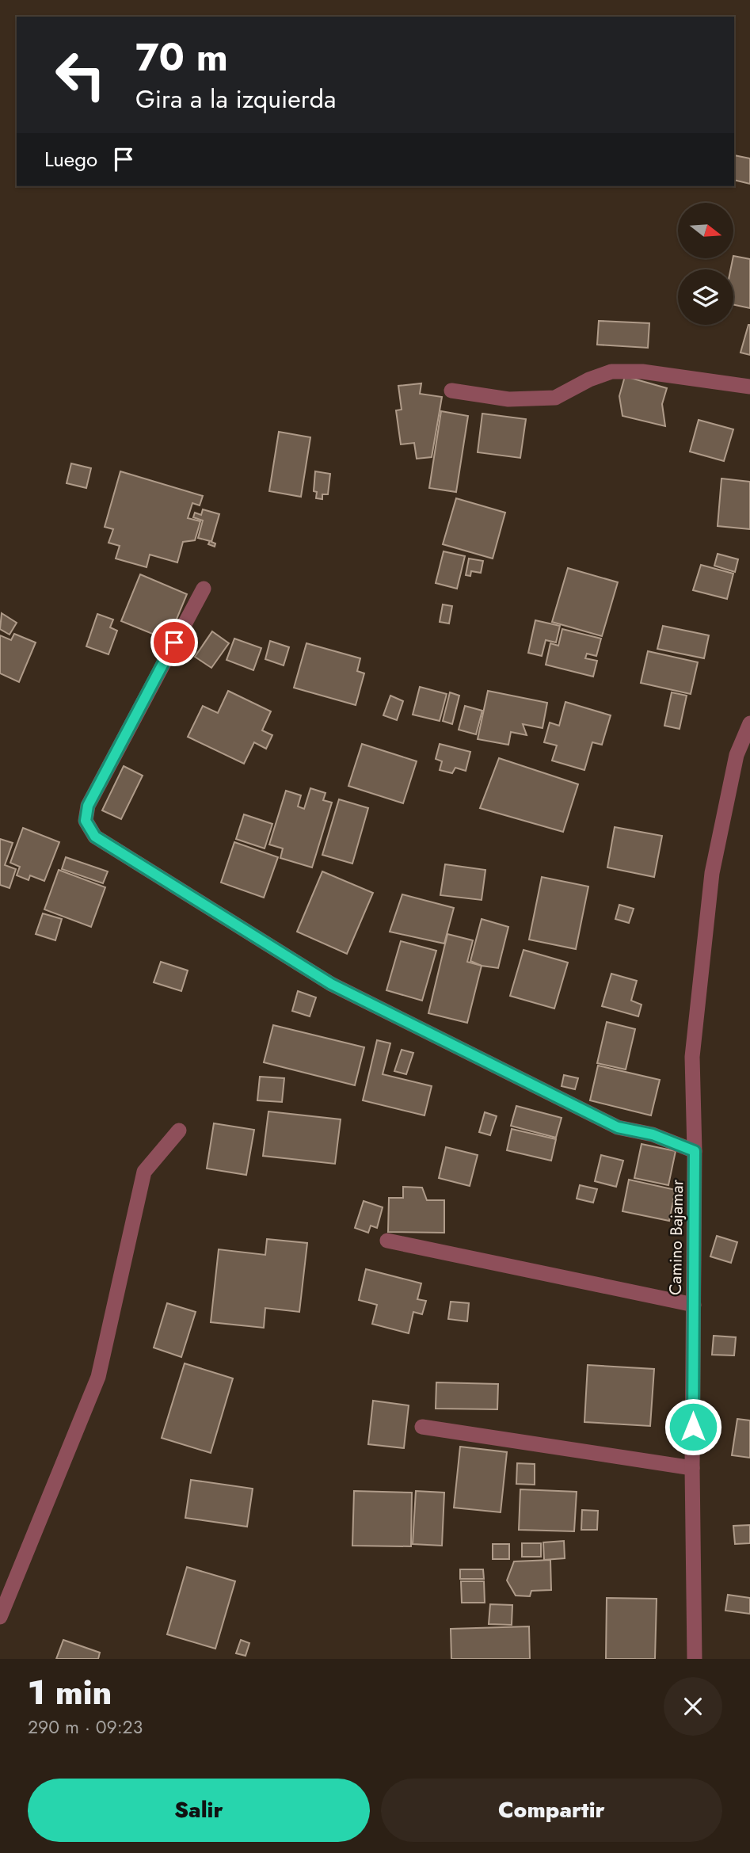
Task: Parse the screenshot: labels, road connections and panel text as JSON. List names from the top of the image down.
{
  "streets": {
    "street": ["Camino Bajamar"]
  },
  "north": "right",
  "page": {
    "turn": ["70 m", "Gira a la izquierda"],
    "then": "Luego",
    "heading": ["1 min", "290 m · 09:23"],
    "buttons": ["Salir", "Compartir"]
  }
}
